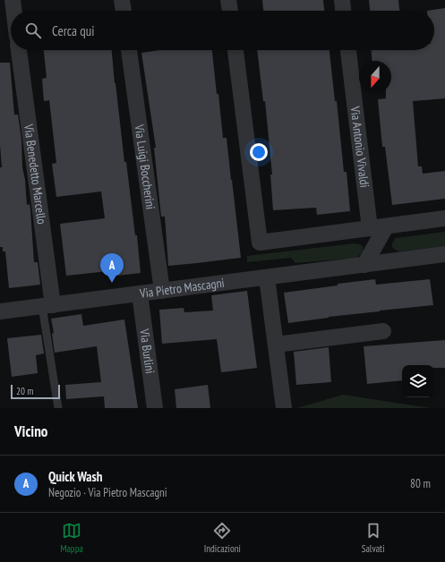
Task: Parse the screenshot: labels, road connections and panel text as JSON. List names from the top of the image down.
{
  "streets": {
    "street": [
      "Via Antonio Vivaldi",
      "Via Luigi Boccherini",
      "Via Benedetto Marcello",
      "Via Pietro Mascagni",
      "Via Burlini"
    ]
  },
  "crossings": [
    ["Via Luigi Boccherini", "Via Pietro Mascagni"],
    ["Via Benedetto Marcello", "Via Pietro Mascagni"],
    ["Via Pietro Mascagni", "Via Burlini"]
  ],
  "scale_bar": "20 m",
  "north": "bottom",
  "page": {
    "search": "Cerca qui",
    "pins": "A",
    "scale": "20 m",
    "heading": "Vicino",
    "list": [
      {
        "mark": "A",
        "name": "Quick Wash",
        "note": "Negozio · Via Pietro Mascagni",
        "value": "80 m"
      }
    ],
    "nav": ["Mappa", "Indicazioni", "Salvati"]
  }
}
